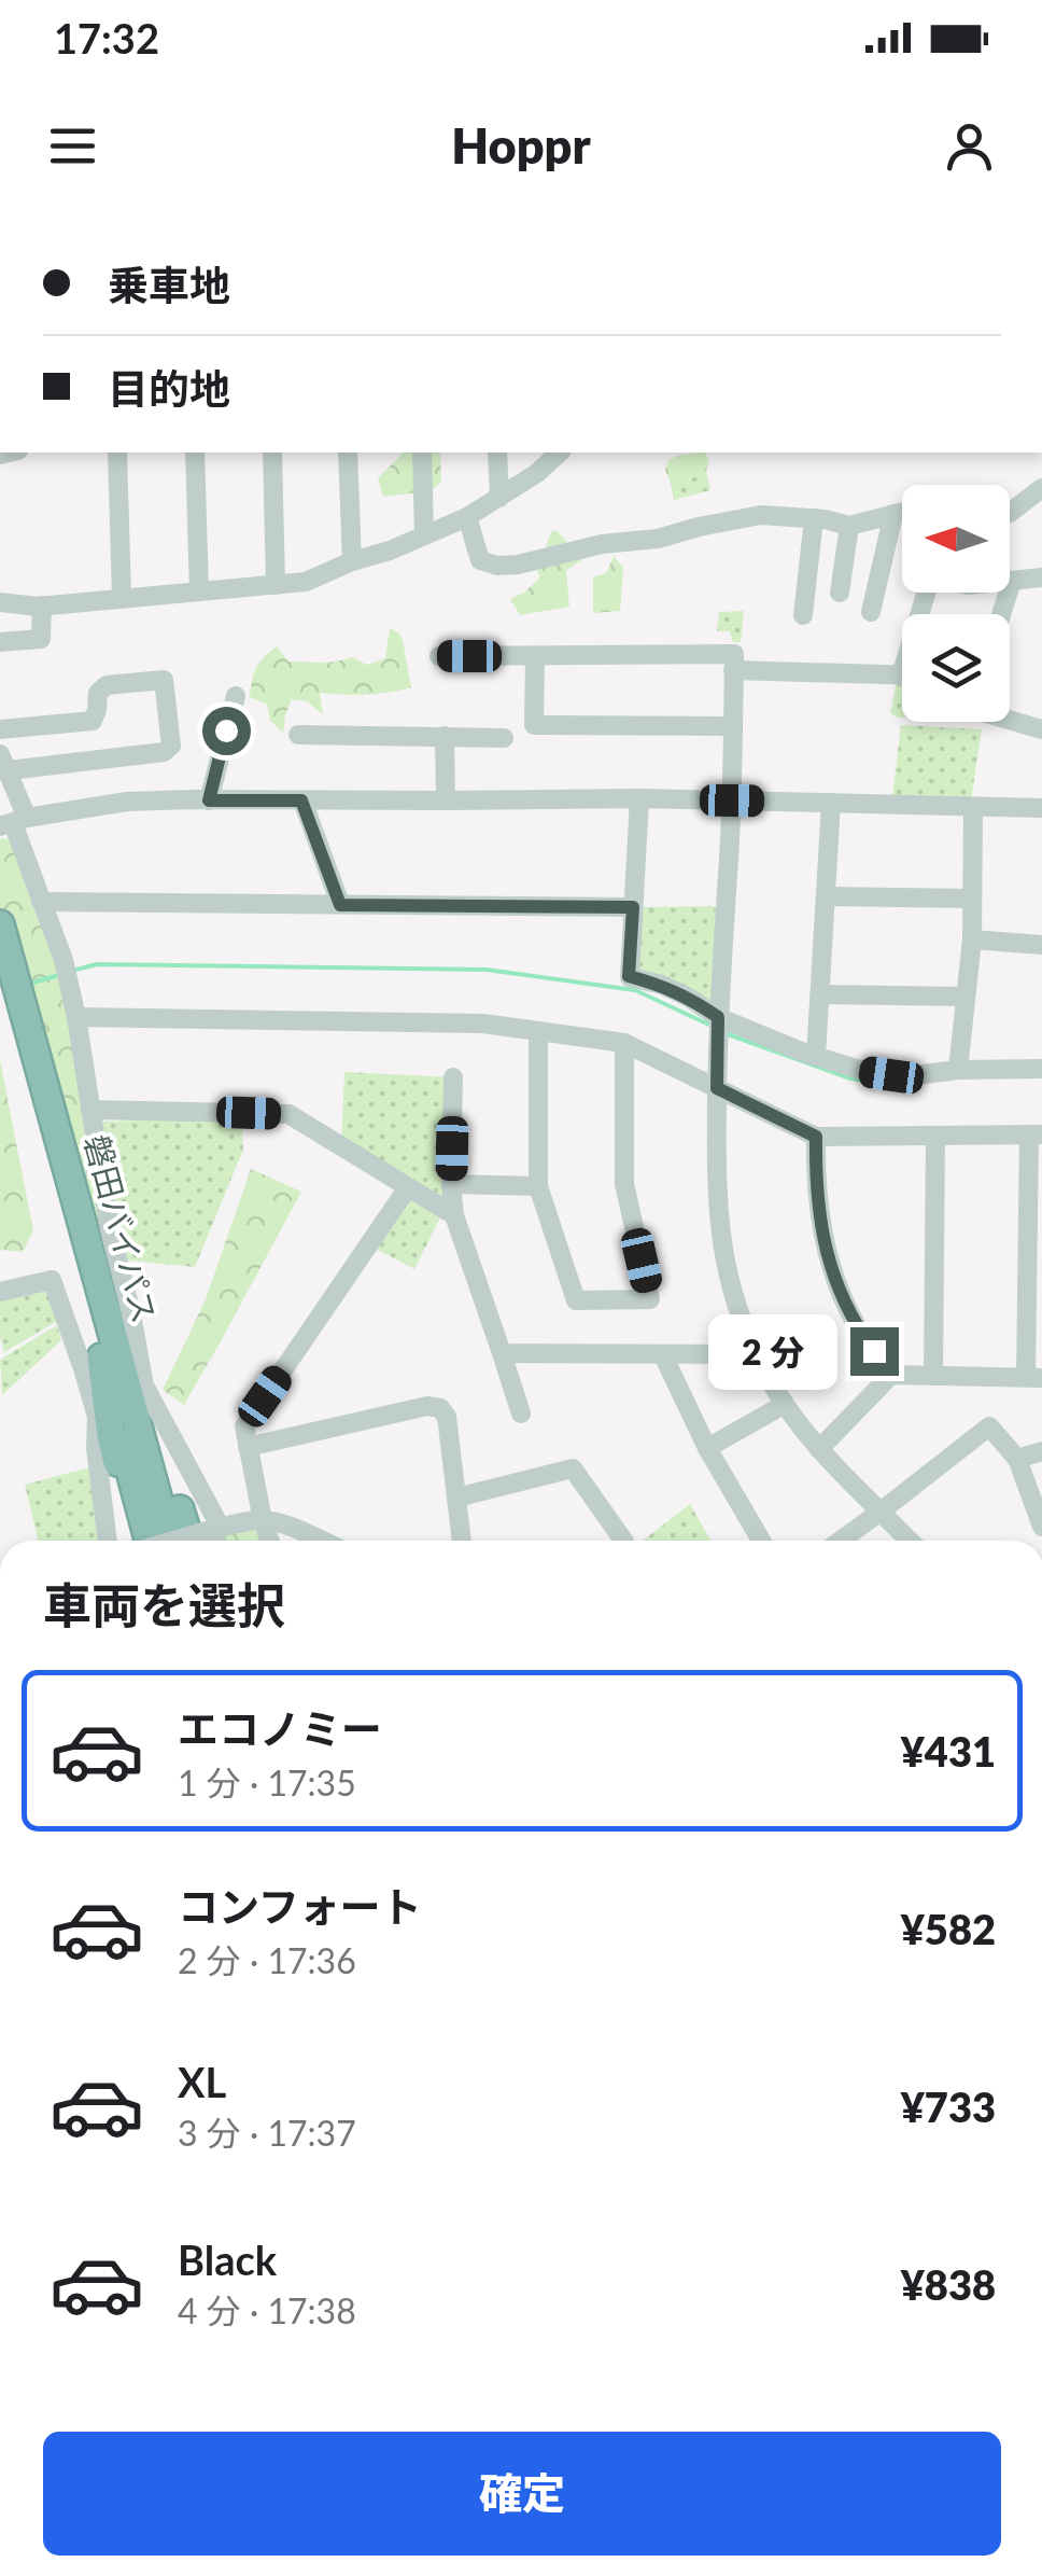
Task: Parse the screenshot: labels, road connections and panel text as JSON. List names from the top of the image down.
{
  "streets": {
    "highway": ["磐田バイパス"]
  },
  "north": "left",
  "page": {
    "status": "17:32",
    "header": "Hoppr",
    "banner": ["乗車地", "目的地"],
    "bubble": "2 分",
    "heading": "車両を選択",
    "list": [
      {
        "name": "エコノミー",
        "note": "1 分 · 17:35",
        "value": "¥431"
      },
      {
        "name": "コンフォート",
        "note": "2 分 · 17:36",
        "value": "¥582"
      },
      {
        "name": "XL",
        "note": "3 分 · 17:37",
        "value": "¥733"
      },
      {
        "name": "Black",
        "note": "4 分 · 17:38",
        "value": "¥838"
      }
    ],
    "buttons": "確定"
  }
}
